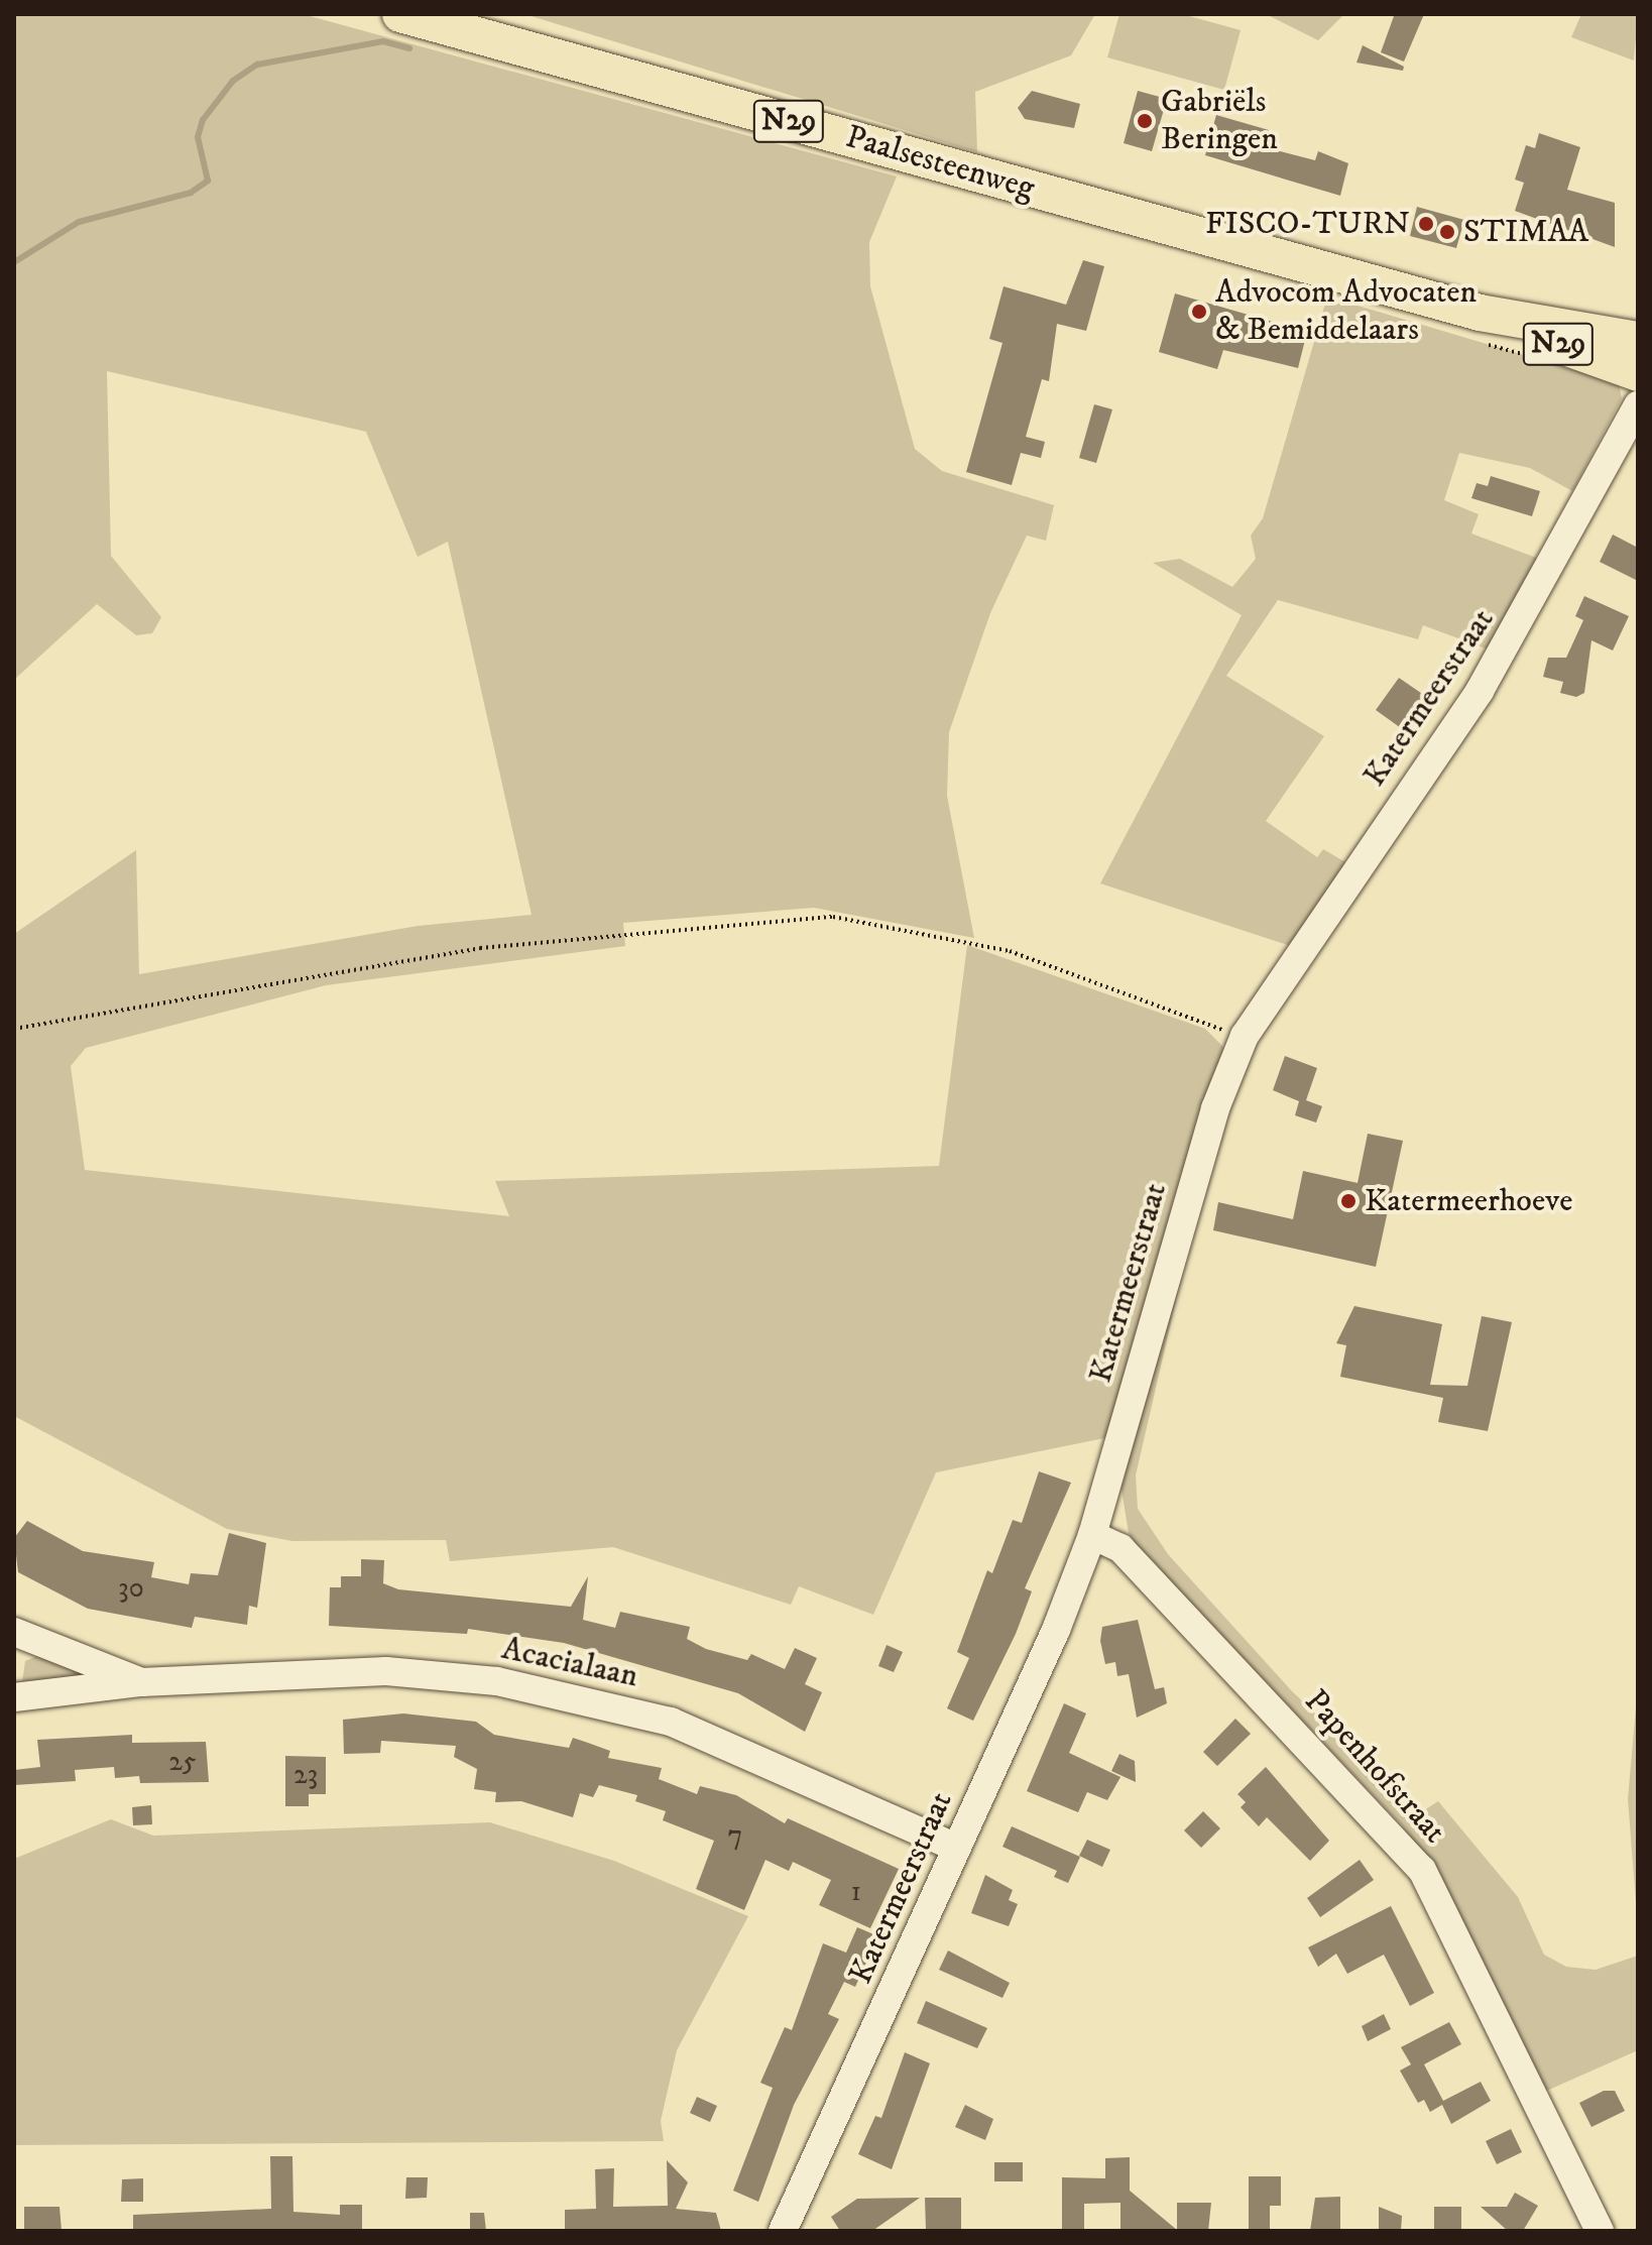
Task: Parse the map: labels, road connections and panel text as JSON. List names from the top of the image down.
{
  "streets": {
    "main road": ["N29", "Paalsesteenweg"],
    "street": ["Katermeerstraat", "Acacialaan", "Papenhofstraat"]
  },
  "crossings": [
    ["Katermeerstraat", "Acacialaan"],
    ["Katermeerstraat", "Papenhofstraat"]
  ],
  "places": [
    "Gabriëls Beringen",
    "FISCO-TURN",
    "STIMAA",
    "Advocom Advocaten & Bemiddelaars",
    "Katermeerhoeve"
  ],
  "house_numbers": [
    "30",
    "25",
    "23",
    "7",
    "1"
  ]
}
